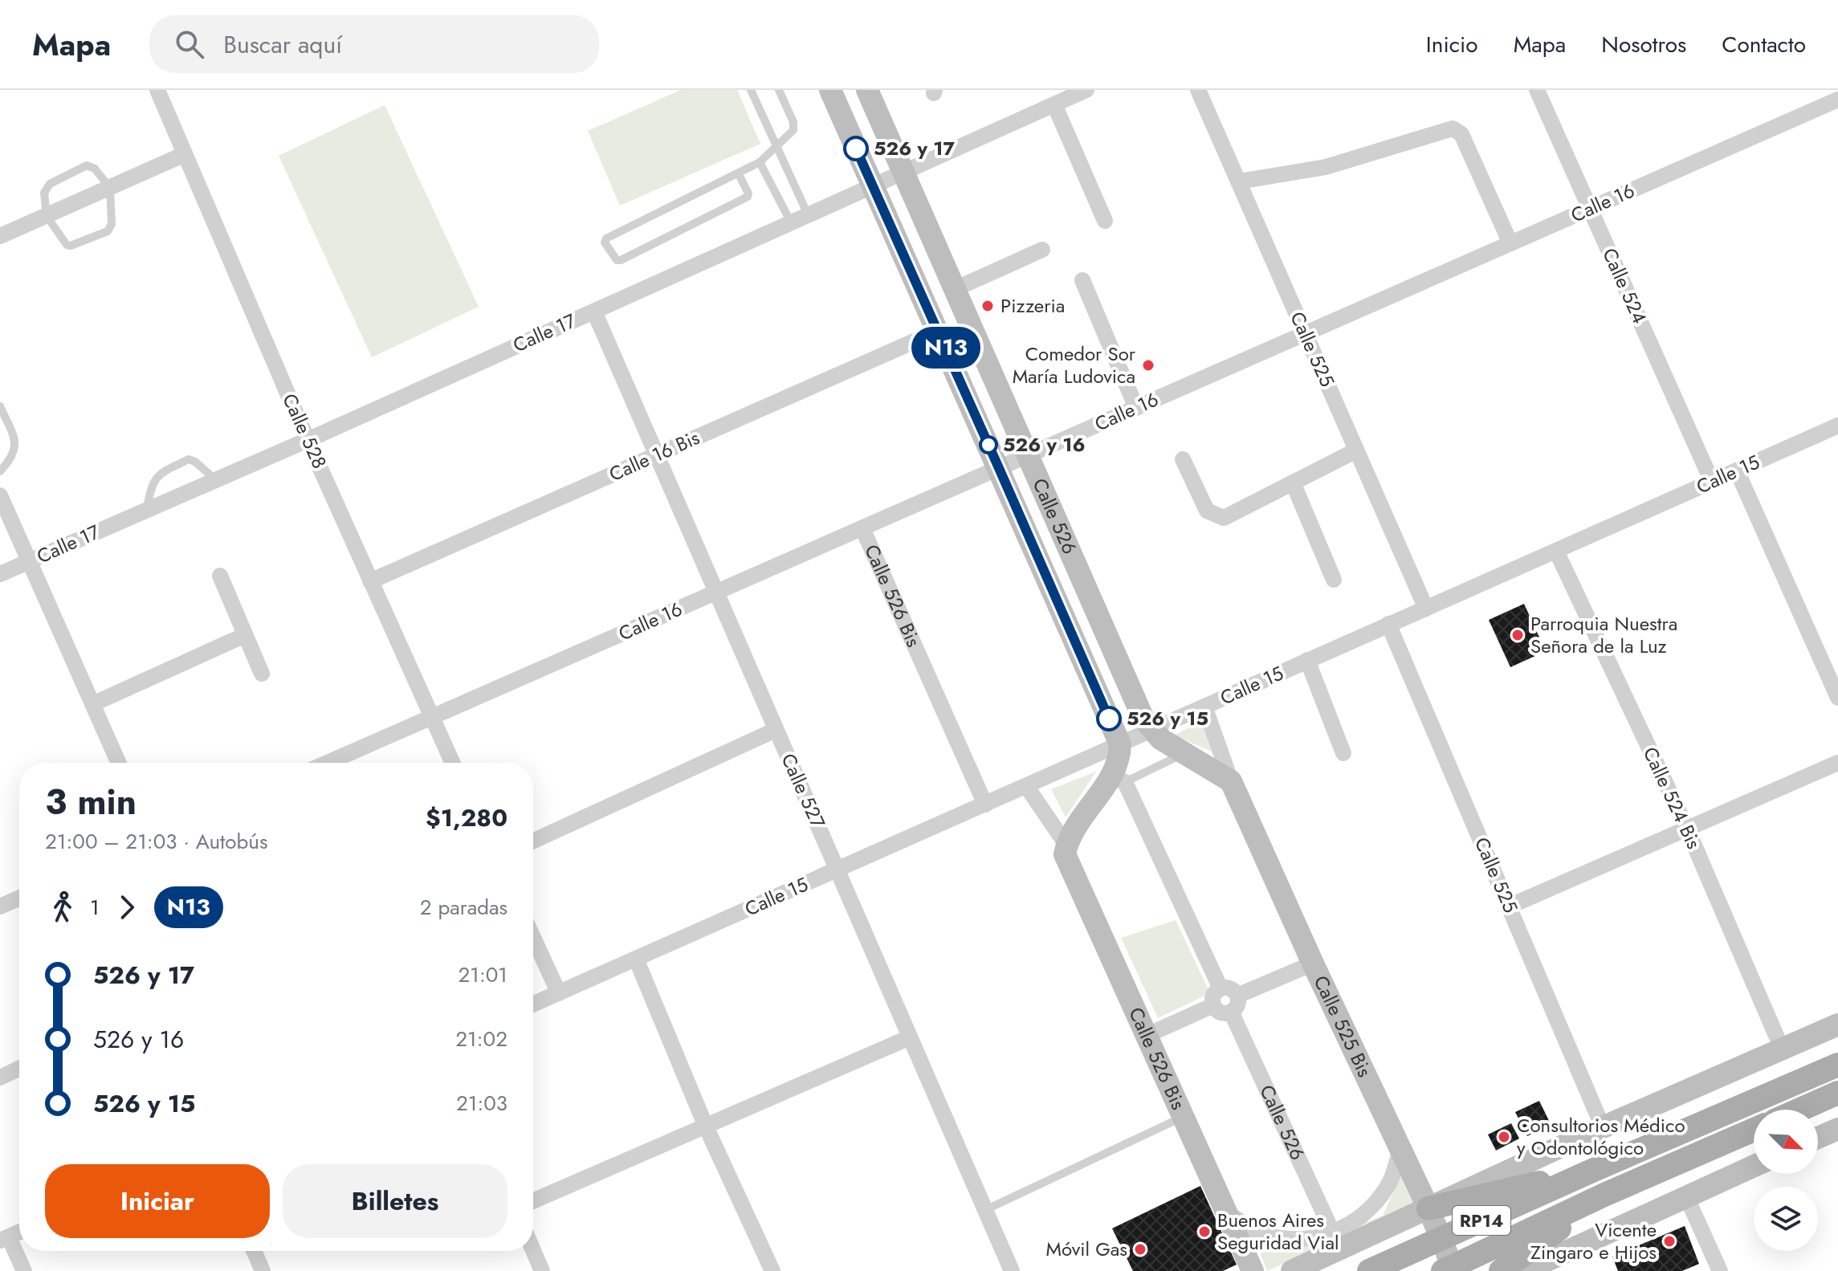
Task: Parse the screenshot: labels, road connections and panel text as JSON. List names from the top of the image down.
{
  "streets": {
    "main road": [
      "Calle 526",
      "Calle 526 Bis",
      "Calle 525 Bis",
      "RP14"
    ],
    "street": [
      "Calle 16",
      "Calle 524",
      "Calle 17",
      "Calle 525",
      "Calle 528",
      "Calle 16 Bis",
      "Calle 15",
      "Calle 527",
      "Calle 524 Bis"
    ]
  },
  "crossings": [
    ["Calle 16", "Calle 524"],
    ["Calle 16", "Calle 525"],
    ["Calle 16", "Calle 528"],
    ["Calle 16", "Calle 526"],
    ["Calle 16", "Calle 526 Bis"],
    ["Calle 16", "Calle 527"],
    ["Calle 524", "Calle 15"],
    ["Calle 17", "Calle 528"],
    ["Calle 17", "Calle 526"],
    ["Calle 17", "Calle 527"],
    ["Calle 525", "Calle 15"],
    ["Calle 528", "Calle 16 Bis"],
    ["Calle 16 Bis", "Calle 526"],
    ["Calle 16 Bis", "Calle 527"],
    ["Calle 15", "Calle 526"],
    ["Calle 15", "Calle 526 Bis"],
    ["Calle 15", "Calle 527"],
    ["Calle 15", "Calle 524 Bis"],
    ["Calle 15", "Calle 525 Bis"],
    ["Calle 525 Bis", "RP14"]
  ],
  "places": [
    "526 y 17",
    "Pizzeria",
    "Comedor Sor María Ludovica",
    "526 y 16",
    "Parroquia Nuestra Señora de la Luz",
    "526 y 15",
    "Consultorios Médico y Odontológico",
    "Buenos Aires Seguridad Vial",
    "Vicente Zingaro e Hijos",
    "Móvil Gas"
  ],
  "lines": ["bus line N13"],
  "north": "bottom right",
  "page": {
    "header": "Mapa",
    "search": "Buscar aquí",
    "nav": [
      "Inicio",
      "Mapa",
      "Nosotros",
      "Contacto"
    ],
    "on_map": "N13",
    "heading": ["3 min", "21:00 – 21:03 · Autobús", "$1,280"],
    "legs": ["1", "N13", "2 paradas"],
    "list": [
      {
        "name": "526 y 17",
        "value": "21:01"
      },
      {
        "name": "526 y 16",
        "value": "21:02"
      },
      {
        "name": "526 y 15",
        "value": "21:03"
      }
    ],
    "buttons": ["Iniciar", "Billetes"]
  }
}
